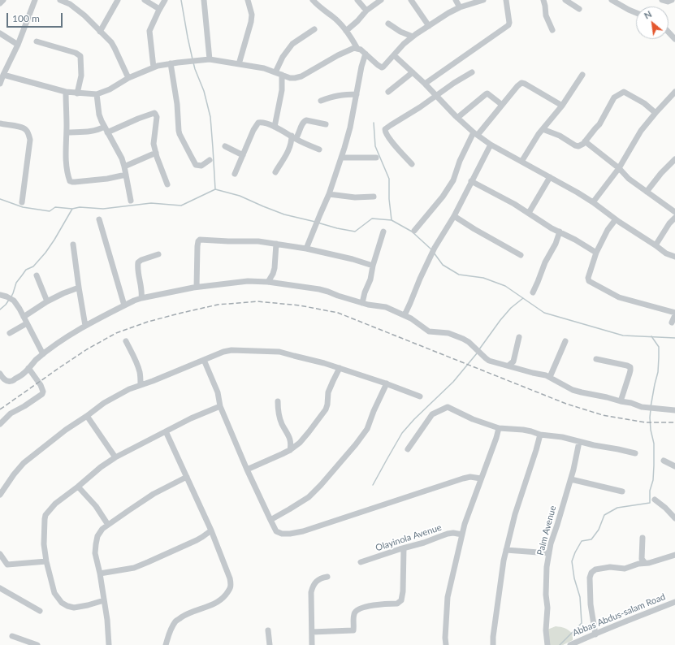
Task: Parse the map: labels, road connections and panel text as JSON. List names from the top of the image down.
{
  "streets": {
    "street": ["Palm Avenue", "Olayinola Avenue", "Abbas Abdus-salam Road"]
  },
  "scale_bar": "100 m",
  "north": "top left"
}
